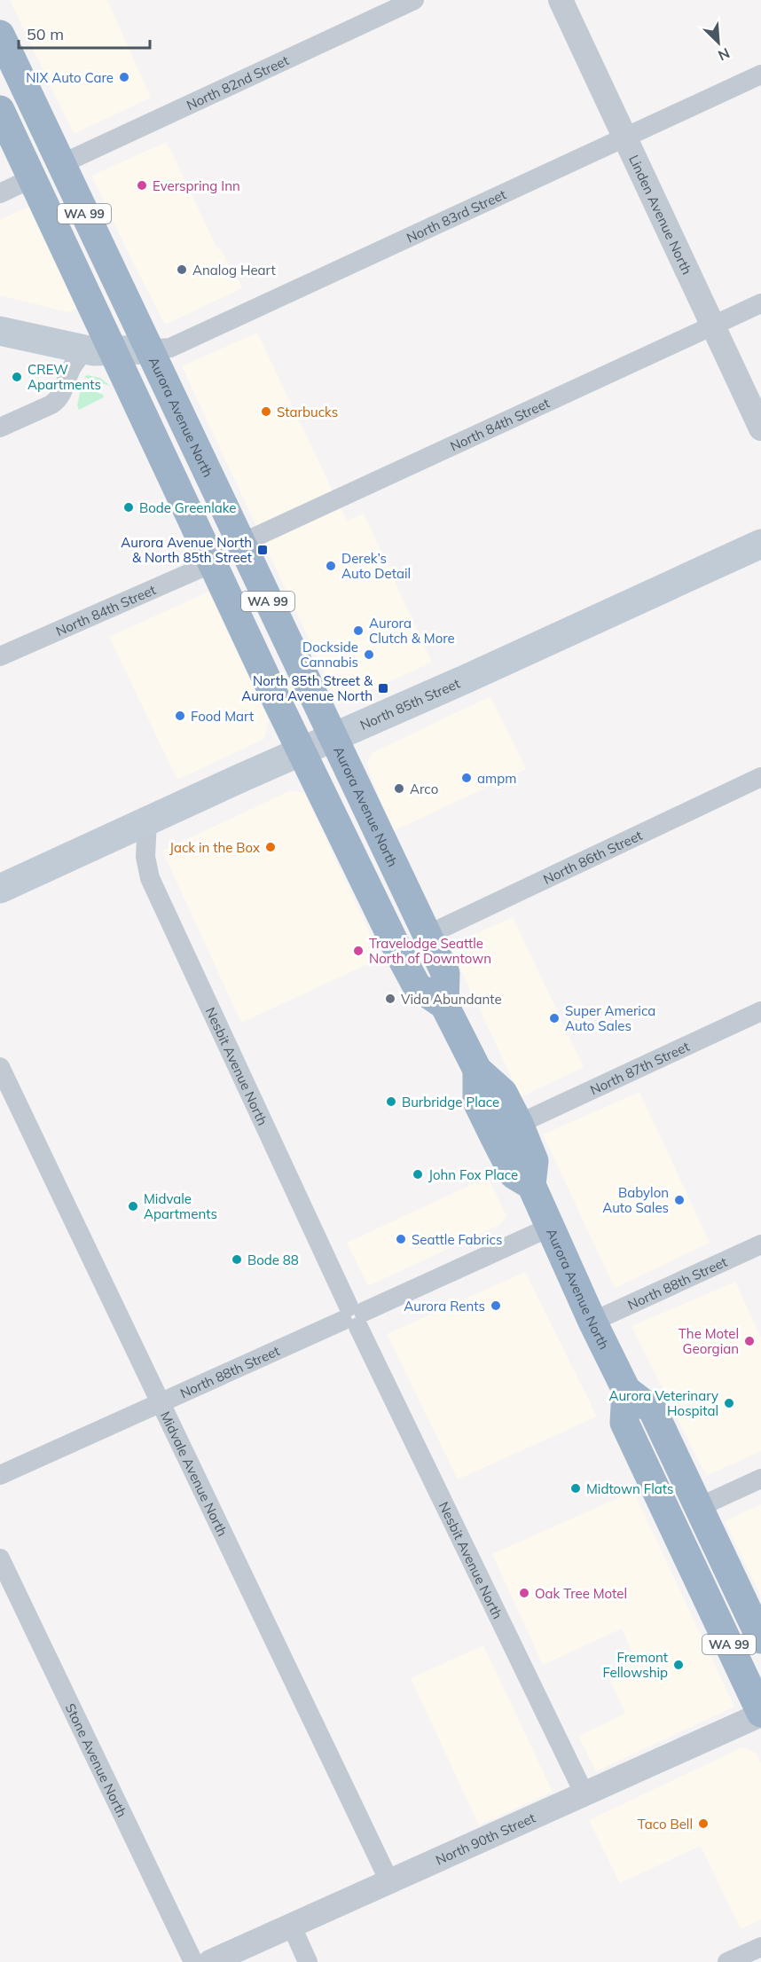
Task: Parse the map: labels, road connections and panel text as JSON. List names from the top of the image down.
{
  "streets": {
    "highway": ["WA 99", "Aurora Avenue North"],
    "main road": ["North 85th Street"],
    "street": [
      "North 82nd Street",
      "Linden Avenue North",
      "North 83rd Street",
      "North 84th Street",
      "North 86th Street",
      "Nesbit Avenue North",
      "North 87th Street",
      "North 88th Street",
      "Midvale Avenue North",
      "Stone Avenue North",
      "North 90th Street"
    ]
  },
  "crossings": [
    ["North 82nd Street", "Aurora Avenue North"],
    ["Linden Avenue North", "North 83rd Street"],
    ["Linden Avenue North", "North 84th Street"],
    ["North 83rd Street", "Aurora Avenue North"],
    ["Aurora Avenue North", "North 84th Street"],
    ["Aurora Avenue North", "North 85th Street"],
    ["Aurora Avenue North", "North 86th Street"],
    ["Aurora Avenue North", "North 87th Street"],
    ["Aurora Avenue North", "North 88th Street"],
    ["Aurora Avenue North", "North 90th Street"],
    ["North 85th Street", "Nesbit Avenue North"],
    ["Nesbit Avenue North", "North 88th Street"],
    ["Nesbit Avenue North", "North 90th Street"],
    ["North 88th Street", "Midvale Avenue North"],
    ["Midvale Avenue North", "North 90th Street"]
  ],
  "places": {
    "other": [
      "NIX Auto Care",
      "Everspring Inn",
      "Analog Heart",
      "CREW Apartments",
      "Starbucks",
      "Bode Greenlake",
      "Derek’s Auto Detail",
      "Aurora Clutch & More",
      "Dockside Cannabis",
      "Food Mart",
      "ampm",
      "Arco",
      "Jack in the Box",
      "Travelodge Seattle North of Downtown",
      "Vida Abundante",
      "Super America Auto Sales",
      "Burbridge Place",
      "John Fox Place",
      "Babylon Auto Sales",
      "Midvale Apartments",
      "Seattle Fabrics",
      "Bode 88",
      "Aurora Rents",
      "The Motel Georgian",
      "Aurora Veterinary Hospital",
      "Midtown Flats",
      "Oak Tree Motel",
      "Fremont Fellowship",
      "Taco Bell"
    ],
    "transit": ["Aurora Avenue North & North 85th Street", "North 85th Street & Aurora Avenue North"]
  },
  "scale_bar": "50 m",
  "north": "bottom right"
}
